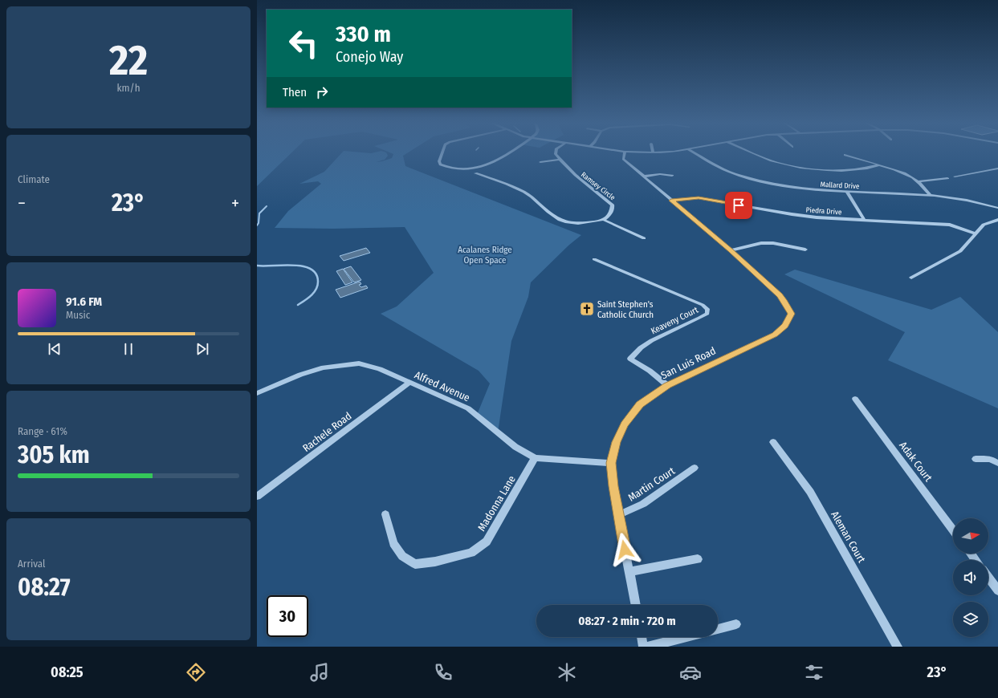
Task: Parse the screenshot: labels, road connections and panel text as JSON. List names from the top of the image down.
{
  "streets": {
    "street": [
      "Mallard Drive",
      "Ramsey Circle",
      "Piedra Drive",
      "Keaveny Court",
      "San Luis Road",
      "Alfred Avenue",
      "Rachele Road",
      "Adak Court",
      "Martin Court",
      "Madonna Lane",
      "Aleman Court"
    ]
  },
  "crossings": [
    ["Keaveny Court", "San Luis Road"],
    ["San Luis Road", "Alfred Avenue"],
    ["San Luis Road", "Martin Court"],
    ["Alfred Avenue", "Rachele Road"],
    ["Alfred Avenue", "Madonna Lane"]
  ],
  "parks": ["Acalanes Ridge Open Space"],
  "places": {
    "church": ["Saint Stephen's Catholic Church"]
  },
  "north": "right",
  "page": {
    "tile": [
      ["22", "km/h"],
      "Climate",
      ["Range · 61%", "305 km"],
      ["Arrival", "08:27"]
    ],
    "turn": ["330 m", "Conejo Way"],
    "then": "Then",
    "heat": ["−", "23°", "+"],
    "song": ["91.6 FM", "Music"],
    "limit": "30",
    "trip": "08:27 · 2 min · 720 m",
    "tabs": ["08:25", "23°"]
  }
}
